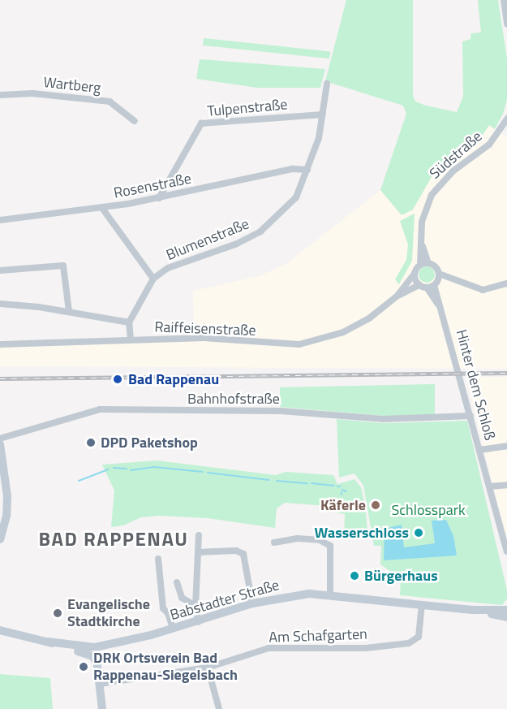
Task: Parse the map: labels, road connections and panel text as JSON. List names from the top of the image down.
{
  "streets": {
    "street": [
      "Wartberg",
      "Tulpenstraße",
      "Südstraße",
      "Rosenstraße",
      "Blumenstraße",
      "Raiffeisenstraße",
      "Hinter dem Schloß",
      "Bahnhofstraße",
      "Babstadter Straße",
      "Am Schafgarten"
    ]
  },
  "crossings": [
    ["Tulpenstraße", "Rosenstraße"],
    ["Tulpenstraße", "Blumenstraße"],
    ["Südstraße", "Raiffeisenstraße"],
    ["Südstraße", "Hinter dem Schloß"],
    ["Rosenstraße", "Blumenstraße"],
    ["Raiffeisenstraße", "Hinter dem Schloß"],
    ["Hinter dem Schloß", "Bahnhofstraße"],
    ["Babstadter Straße", "Am Schafgarten"]
  ],
  "districts": ["BAD RAPPENAU"],
  "parks": ["Schlosspark"],
  "places": [
    "Bad Rappenau",
    "DPD Paketshop",
    "Käferle",
    "Wasserschloss",
    "Bürgerhaus",
    "Evangelische Stadtkirche",
    "DRK Ortsverein Bad Rappenau-Siegelsbach"
  ]
}
